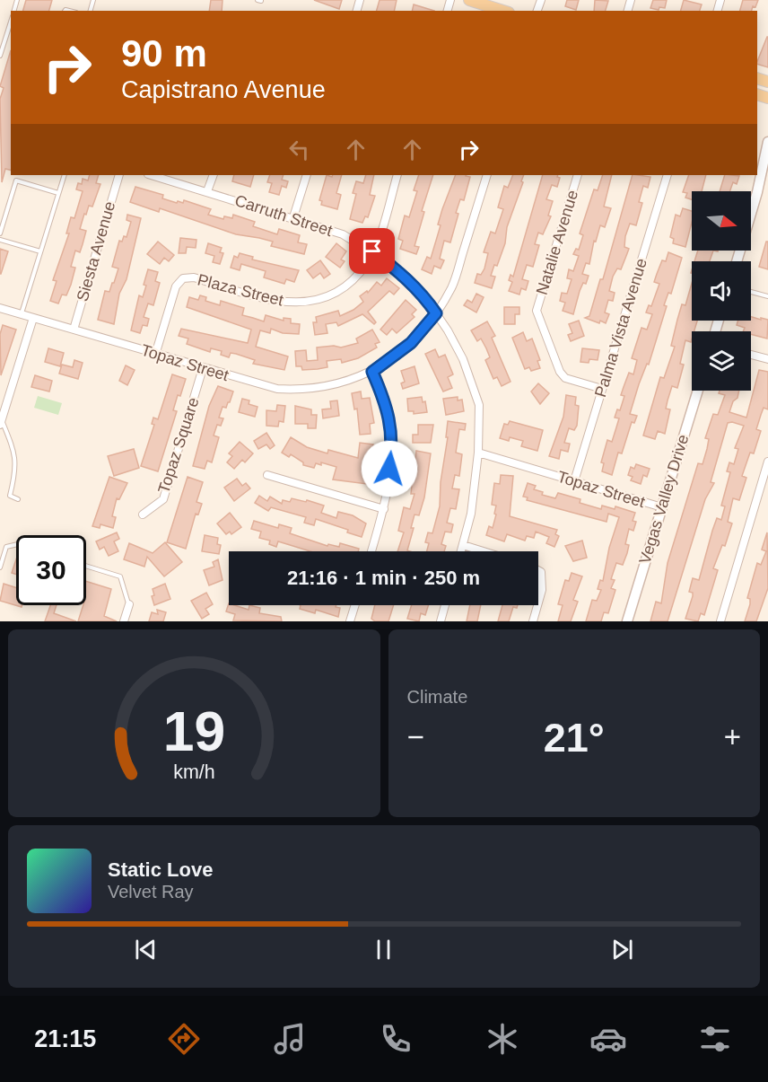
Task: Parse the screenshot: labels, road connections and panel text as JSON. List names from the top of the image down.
{
  "streets": {
    "street": [
      "Carruth Street",
      "Natalie Avenue",
      "Siesta Avenue",
      "Plaza Street",
      "Palma Vista Avenue",
      "Topaz Street",
      "Topaz Square",
      "Vegas Valley Drive"
    ]
  },
  "crossings": [
    ["Carruth Street", "Plaza Street"],
    ["Carruth Street", "Topaz Street"],
    ["Natalie Avenue", "Palma Vista Avenue"],
    ["Siesta Avenue", "Topaz Street"],
    ["Plaza Street", "Topaz Street"],
    ["Palma Vista Avenue", "Topaz Street"],
    ["Topaz Street", "Topaz Square"],
    ["Topaz Street", "Vegas Valley Drive"]
  ],
  "north": "right",
  "page": {
    "turn": ["90 m", "Capistrano Avenue"],
    "limit": "30",
    "trip": "21:16 · 1 min · 250 m",
    "tile": "Climate",
    "heat": ["−", "21°", "+"],
    "song": ["Static Love", "Velvet Ray"],
    "tabs": "21:15",
    "gauge": ["19", "km/h"]
  }
}
